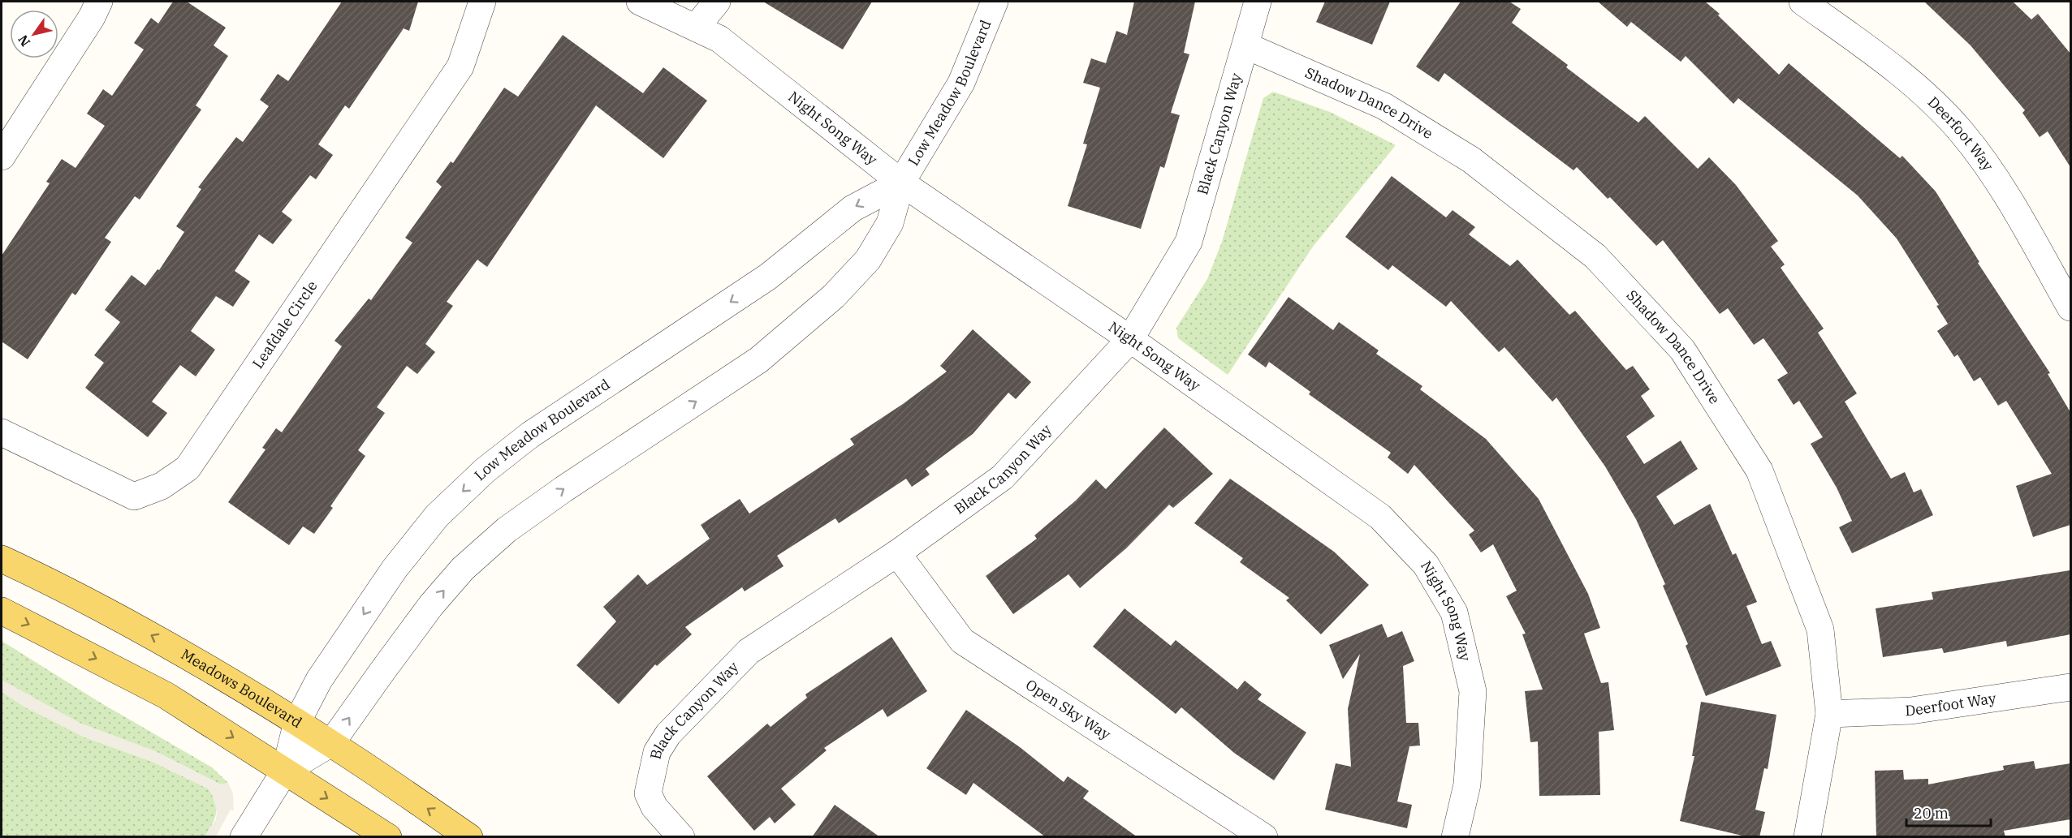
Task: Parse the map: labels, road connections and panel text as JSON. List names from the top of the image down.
{
  "streets": {
    "main road": ["Meadows Boulevard"],
    "street": [
      "Low Meadow Boulevard",
      "Shadow Dance Drive",
      "Night Song Way",
      "Black Canyon Way",
      "Deerfoot Way",
      "Leafdale Circle",
      "Open Sky Way"
    ]
  },
  "crossings": [
    ["Low Meadow Boulevard", "Night Song Way"],
    ["Low Meadow Boulevard", "Meadows Boulevard"],
    ["Shadow Dance Drive", "Black Canyon Way"],
    ["Shadow Dance Drive", "Deerfoot Way"],
    ["Night Song Way", "Black Canyon Way"],
    ["Black Canyon Way", "Open Sky Way"]
  ],
  "scale_bar": "20 m",
  "north": "bottom left"
}
